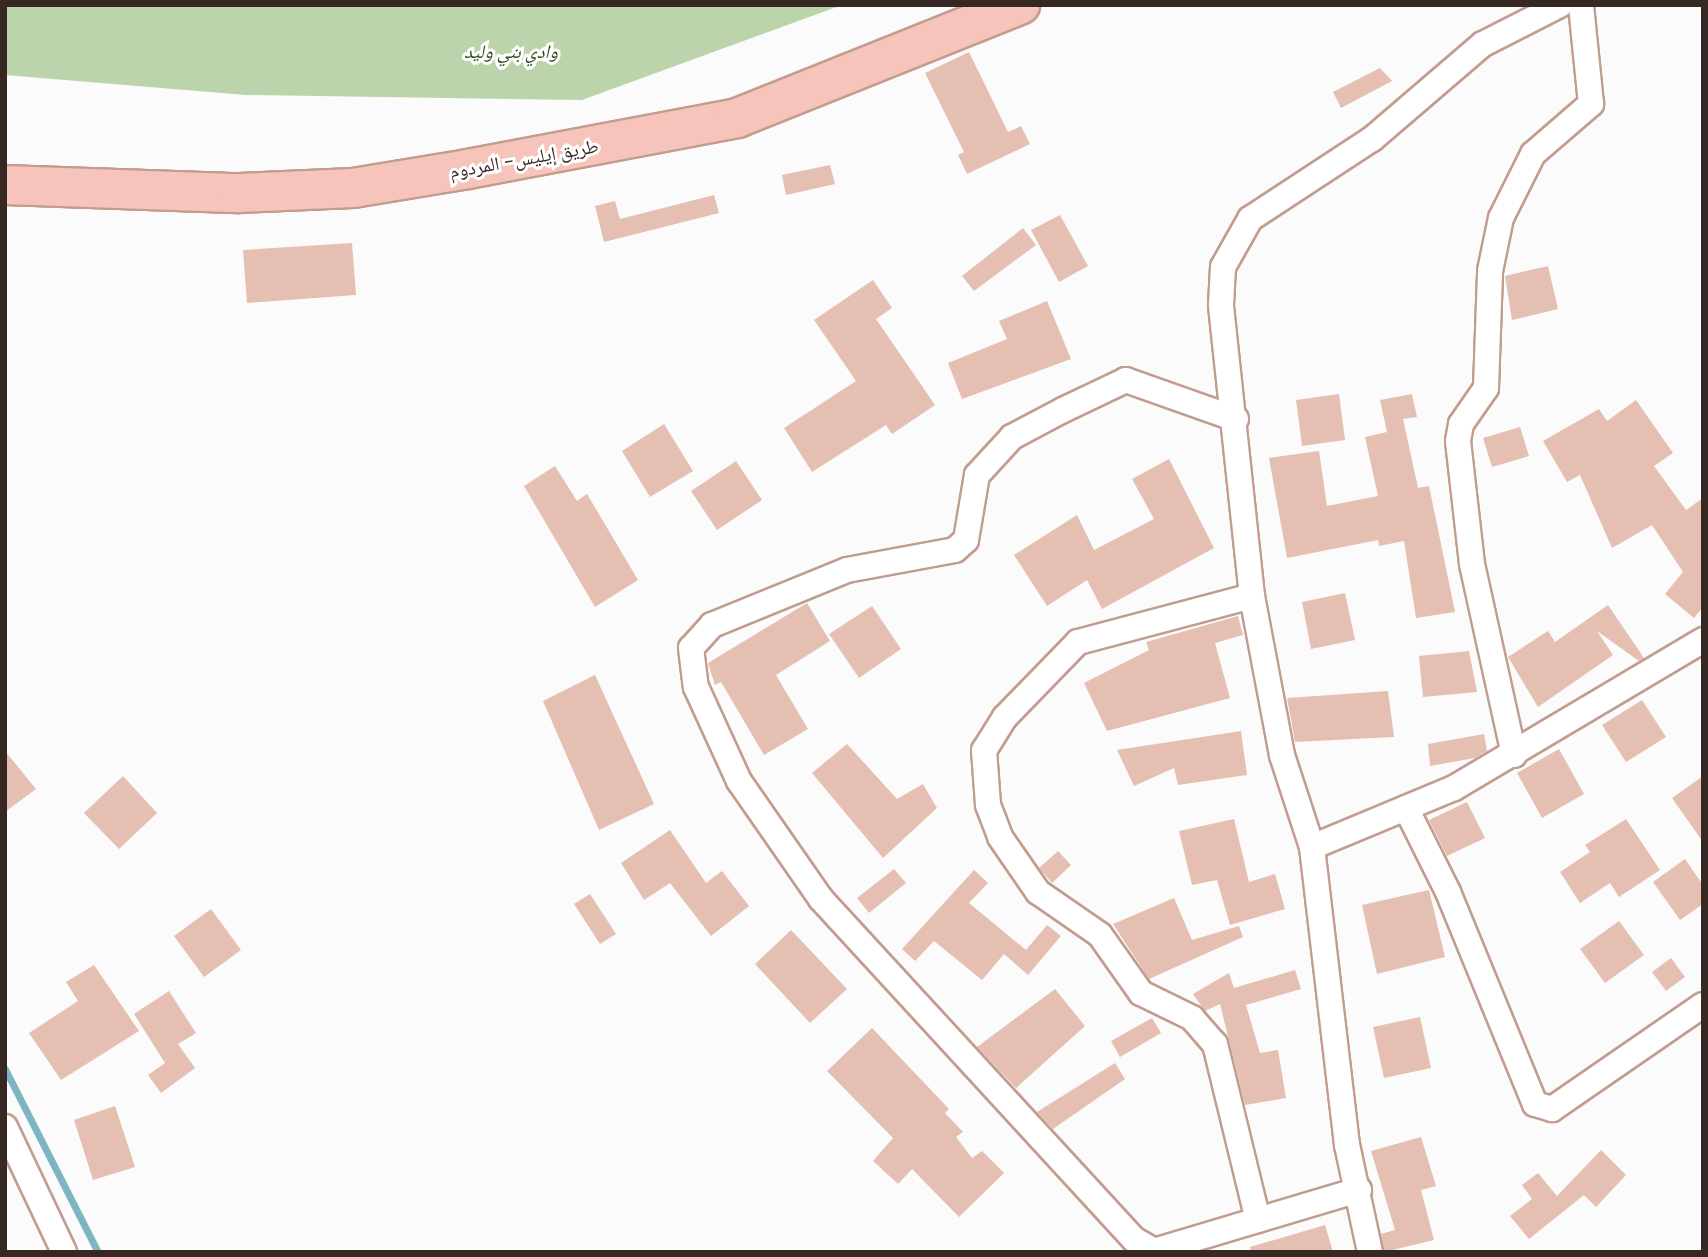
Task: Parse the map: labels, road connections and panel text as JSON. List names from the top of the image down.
{
  "streets": {
    "highway": ["طريق إيليس- المردوم"]
  },
  "parks": ["وادي بني وليد"]
}
